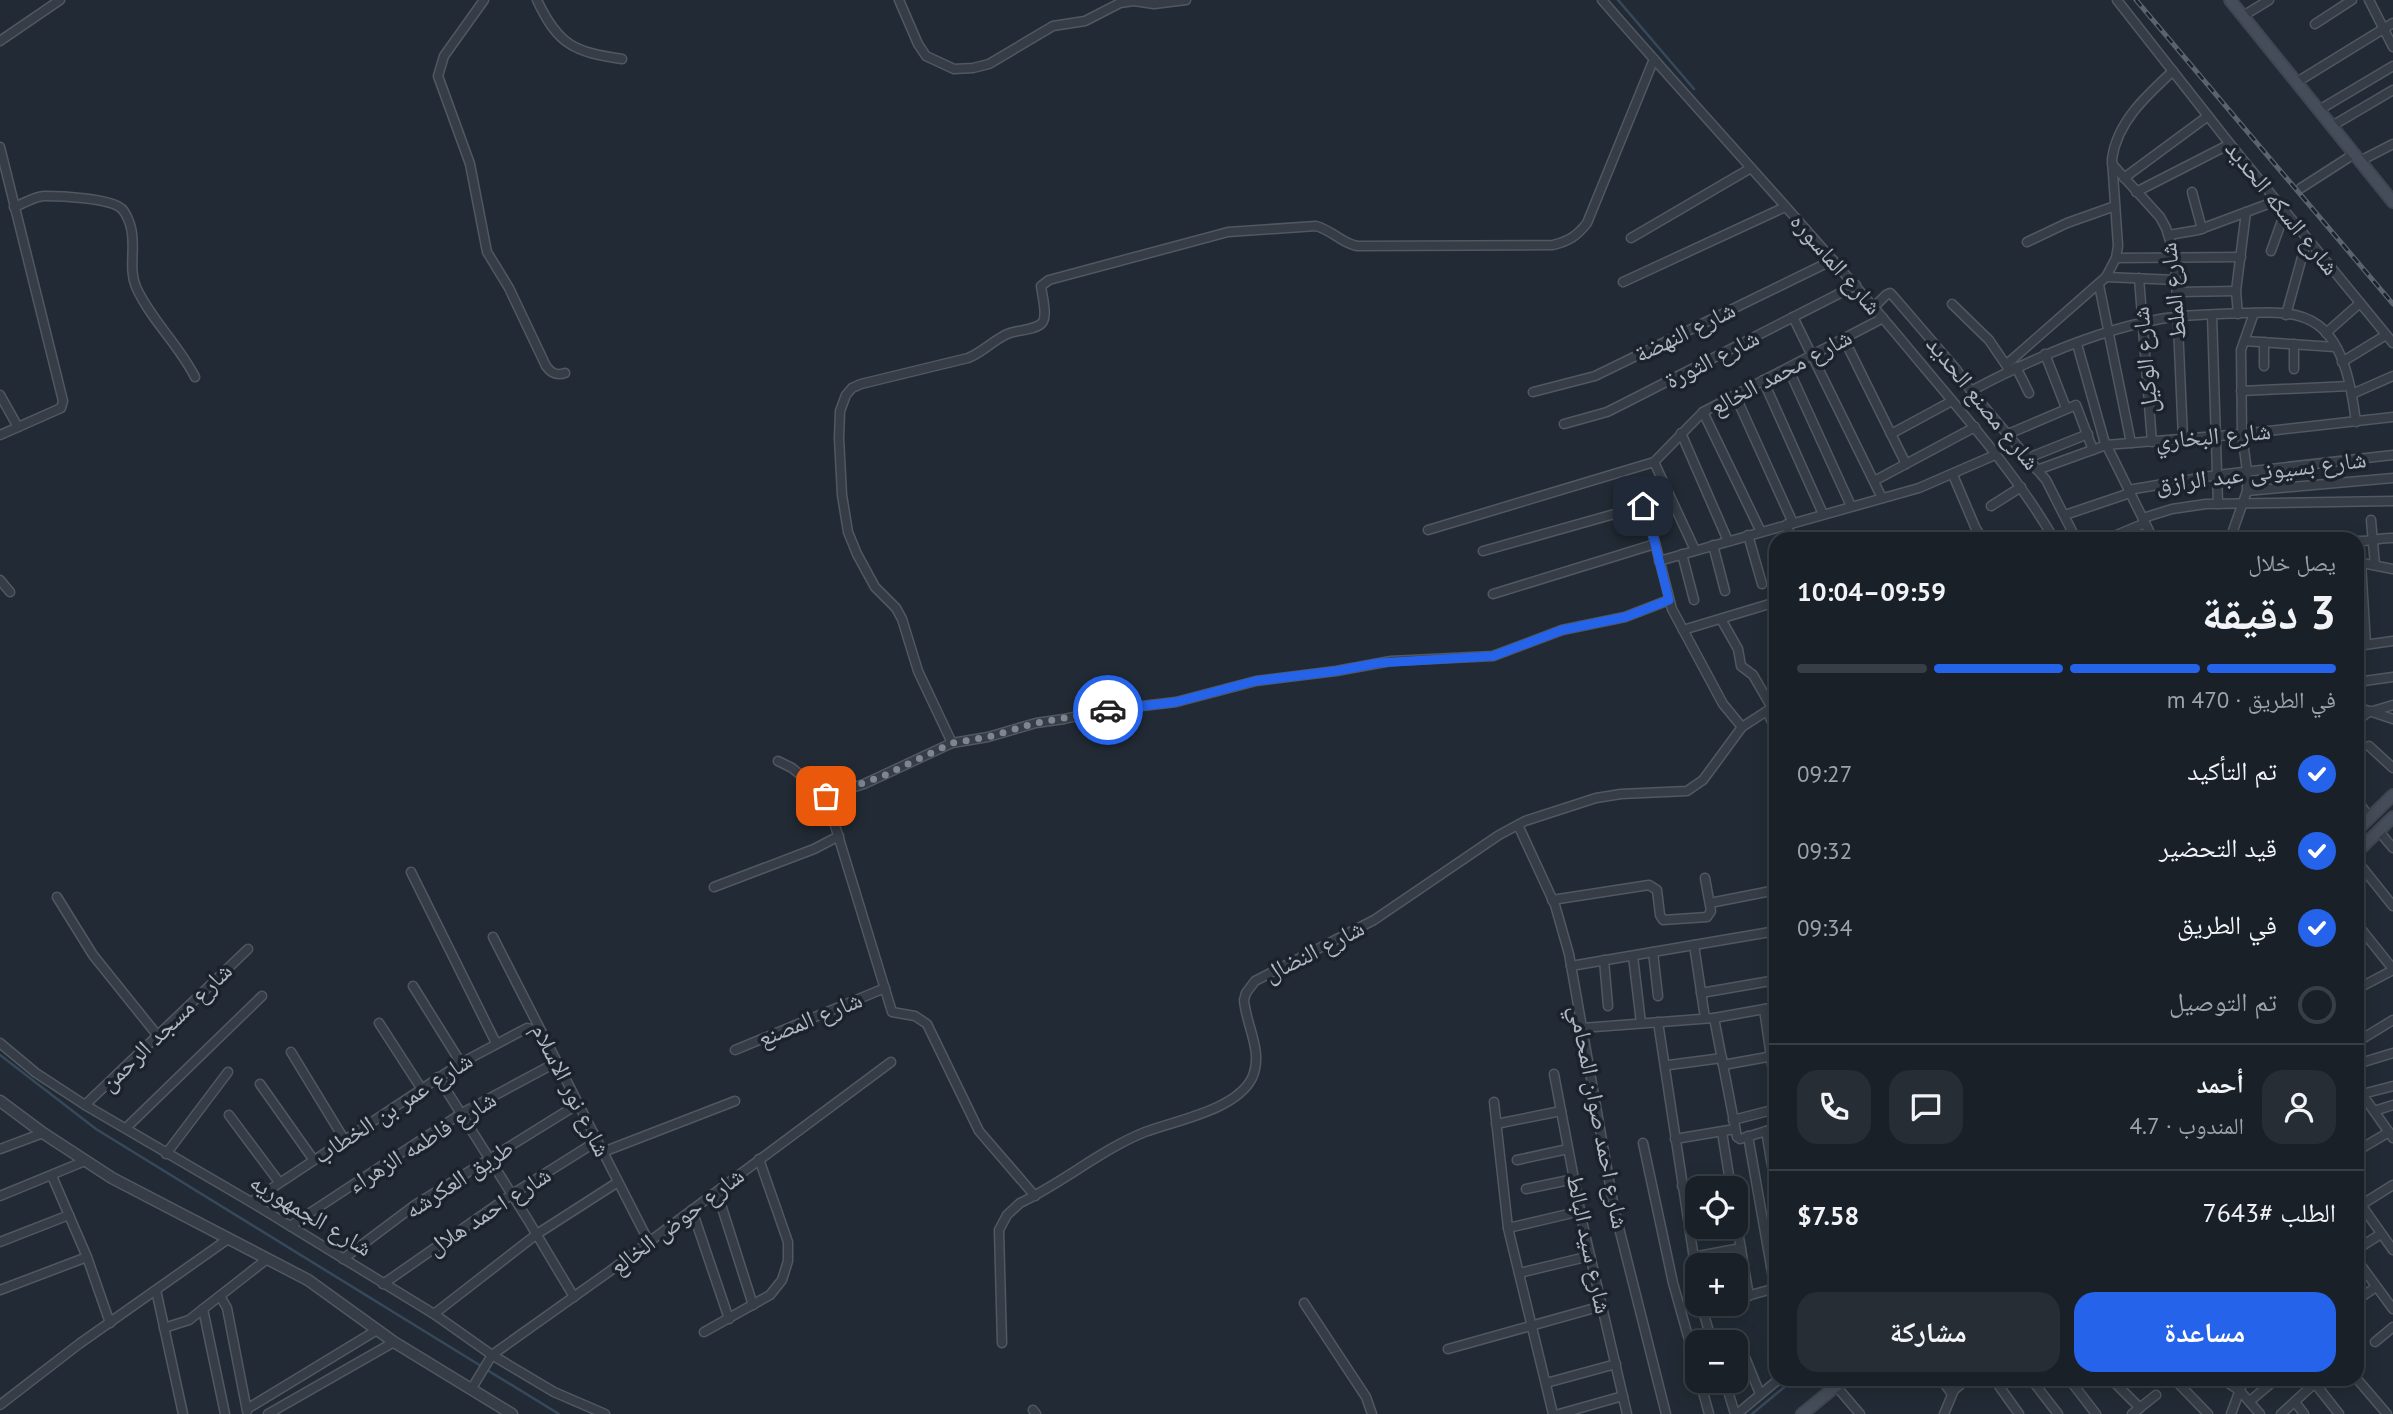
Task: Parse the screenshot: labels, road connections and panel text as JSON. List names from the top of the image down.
{
  "streets": {
    "street": [
      "شارع السكه الحديد",
      "شارع الماسوره",
      "شارع الملط",
      "شارع النهضة",
      "شارع الثورة",
      "شارع الوكيل",
      "شارع محمد الخالع",
      "شارع مصنع الحديد",
      "شارع البخاري",
      "شارع بسيونى عبد الرازق",
      "شارع النضال",
      "شارع المصنع",
      "شارع مسجد الرحمن",
      "شارع نور الاسلام",
      "شارع عمر بن الخطاب",
      "شارع احمد صوان المحامي",
      "شارع فاطمه الزهراء",
      "طريق العكرشه",
      "شارع احمد هلال",
      "شارع الجمهوريه",
      "شارع حوض الخالع",
      "شارع سيد البالط"
    ]
  },
  "crossings": [
    ["شارع الماسوره", "شارع النهضة"],
    ["شارع الماسوره", "شارع الثورة"],
    ["شارع الماسوره", "شارع محمد الخالع"],
    ["شارع الماسوره", "شارع مصنع الحديد"],
    ["شارع الملط", "شارع البخاري"],
    ["شارع الوكيل", "شارع البخاري"],
    ["شارع مصنع الحديد", "شارع البخاري"],
    ["شارع مصنع الحديد", "شارع بسيونى عبد الرازق"],
    ["شارع النضال", "شارع احمد صوان المحامي"],
    ["شارع مسجد الرحمن", "شارع الجمهوريه"],
    ["شارع نور الاسلام", "شارع عمر بن الخطاب"],
    ["شارع نور الاسلام", "شارع فاطمه الزهراء"],
    ["شارع نور الاسلام", "طريق العكرشه"],
    ["شارع نور الاسلام", "شارع احمد هلال"],
    ["شارع نور الاسلام", "شارع حوض الخالع"],
    ["شارع عمر بن الخطاب", "شارع الجمهوريه"],
    ["شارع فاطمه الزهراء", "شارع الجمهوريه"],
    ["طريق العكرشه", "شارع الجمهوريه"],
    ["شارع احمد هلال", "شارع الجمهوريه"],
    ["شارع الجمهوريه", "شارع حوض الخالع"]
  ],
  "page": {
    "heading": ["3 دقيقة", "يصل خلال", "09:59–10:04"],
    "panel": [
      "أحمد",
      "المندوب · 4.7",
      "الطلب #7643",
      "$7.58"
    ],
    "bar": "في الطريق · 470 m",
    "list": [
      ["تم التأكيد", "09:27"],
      ["قيد التحضير", "09:32"],
      ["في الطريق", "09:34"],
      "تم التوصيل"
    ],
    "map_buttons": ["+", "−"],
    "buttons": ["مساعدة", "مشاركة"]
  }
}
